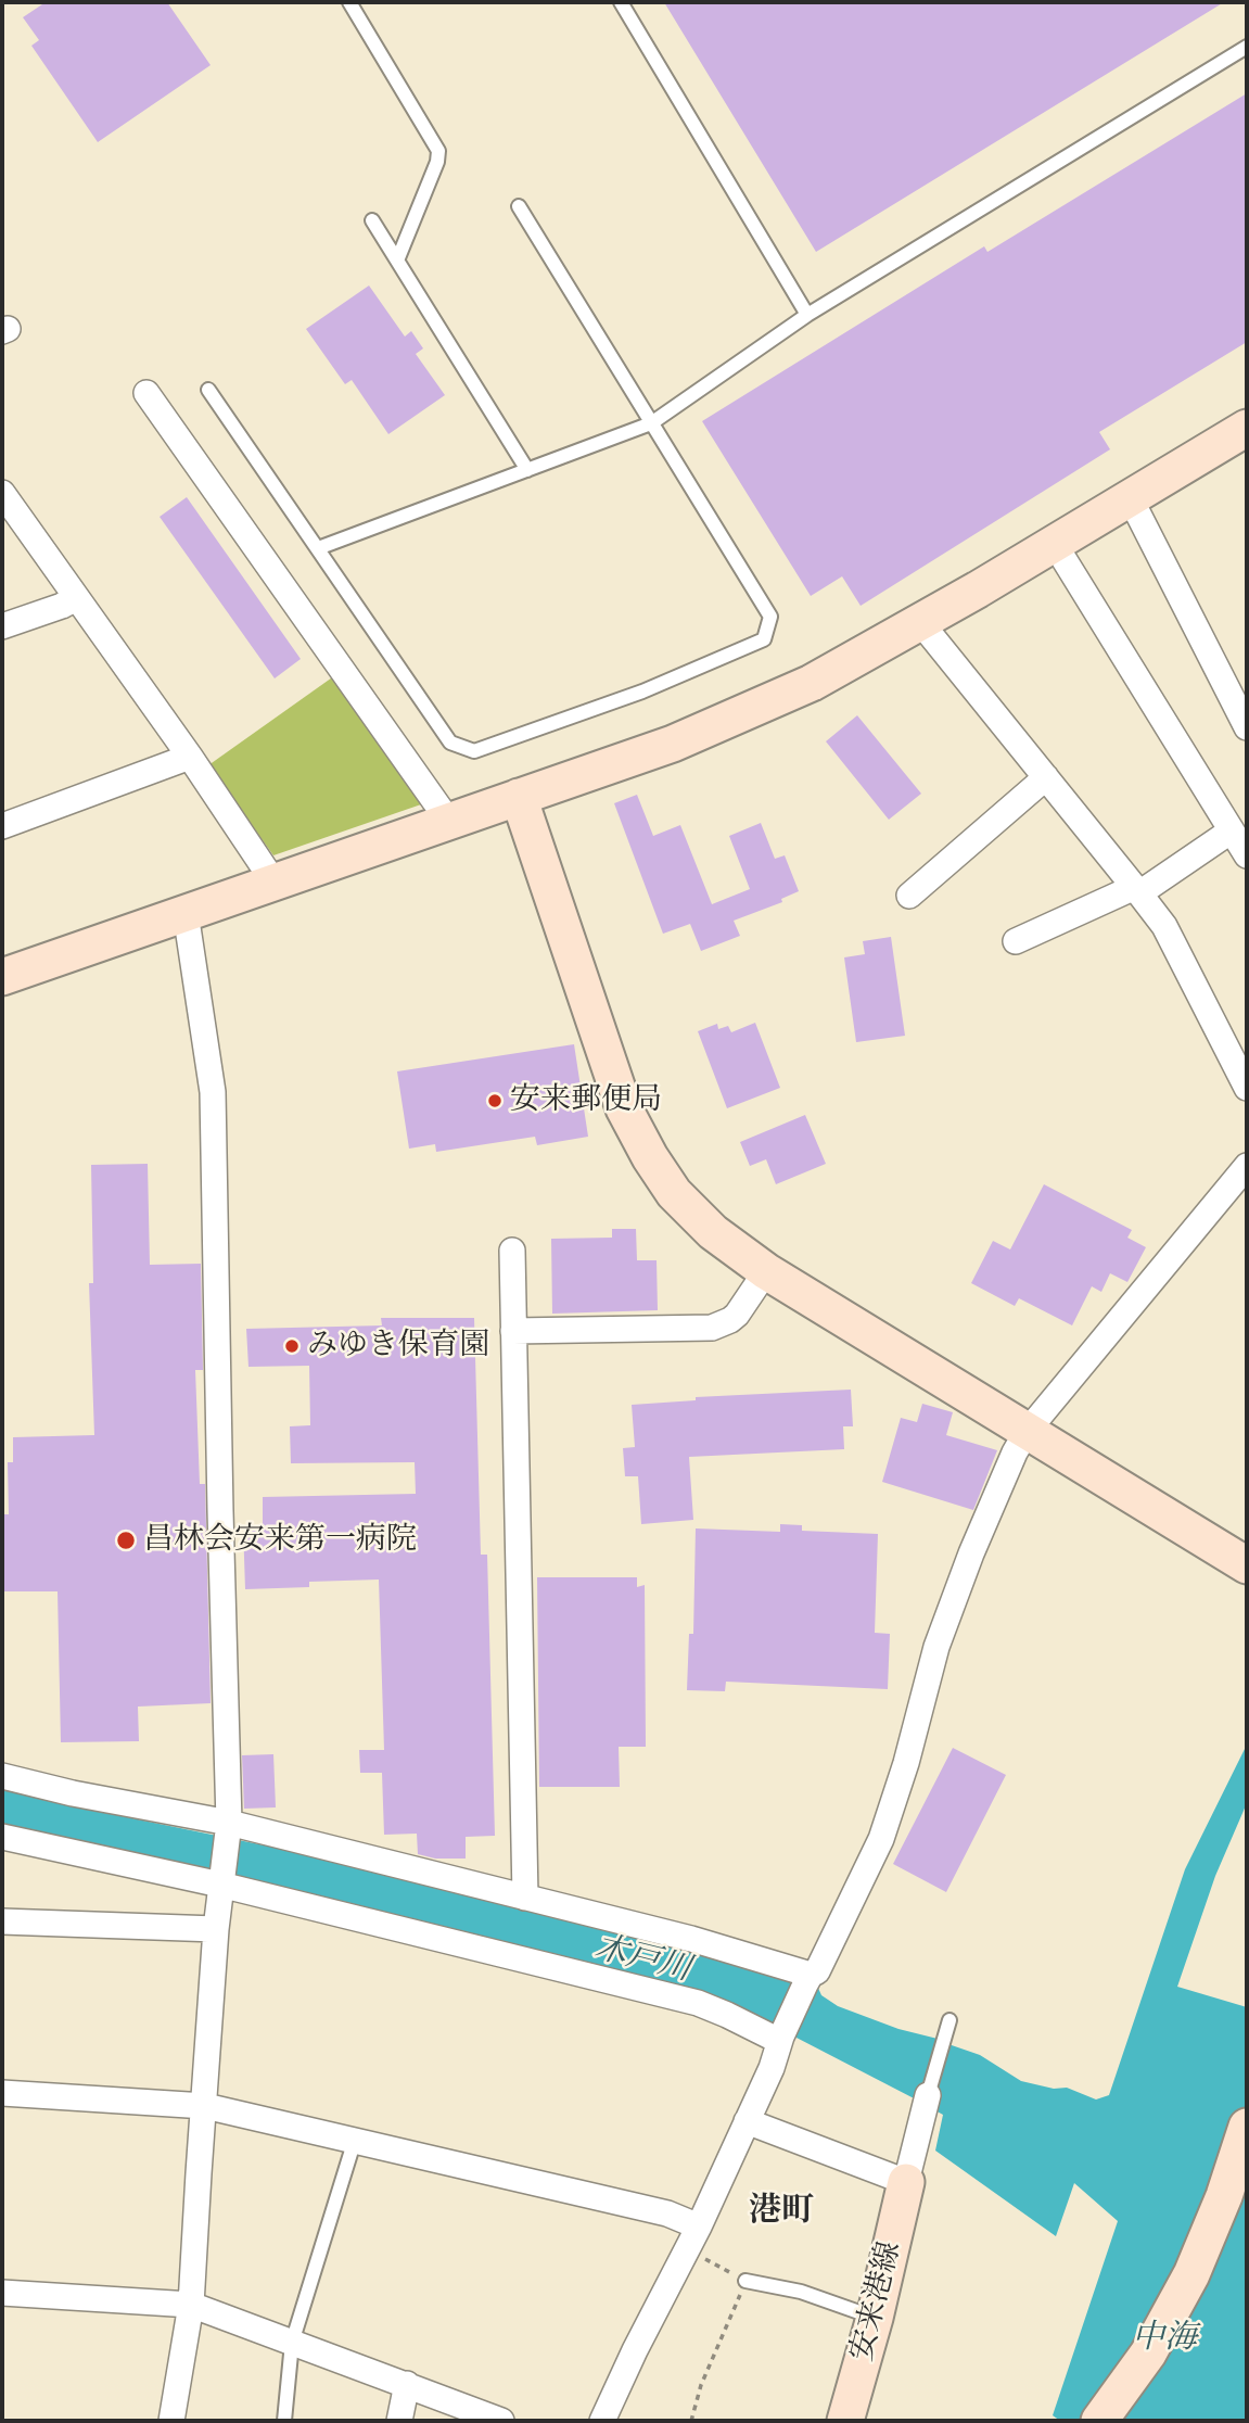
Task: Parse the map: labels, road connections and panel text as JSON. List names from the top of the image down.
{
  "streets": {
    "street": ["安来港線"]
  },
  "districts": ["港町"],
  "water": ["木戸川", "中海"],
  "places": ["安来郵便局", "みゆき保育園", "昌林会安来第一病院"]
}
